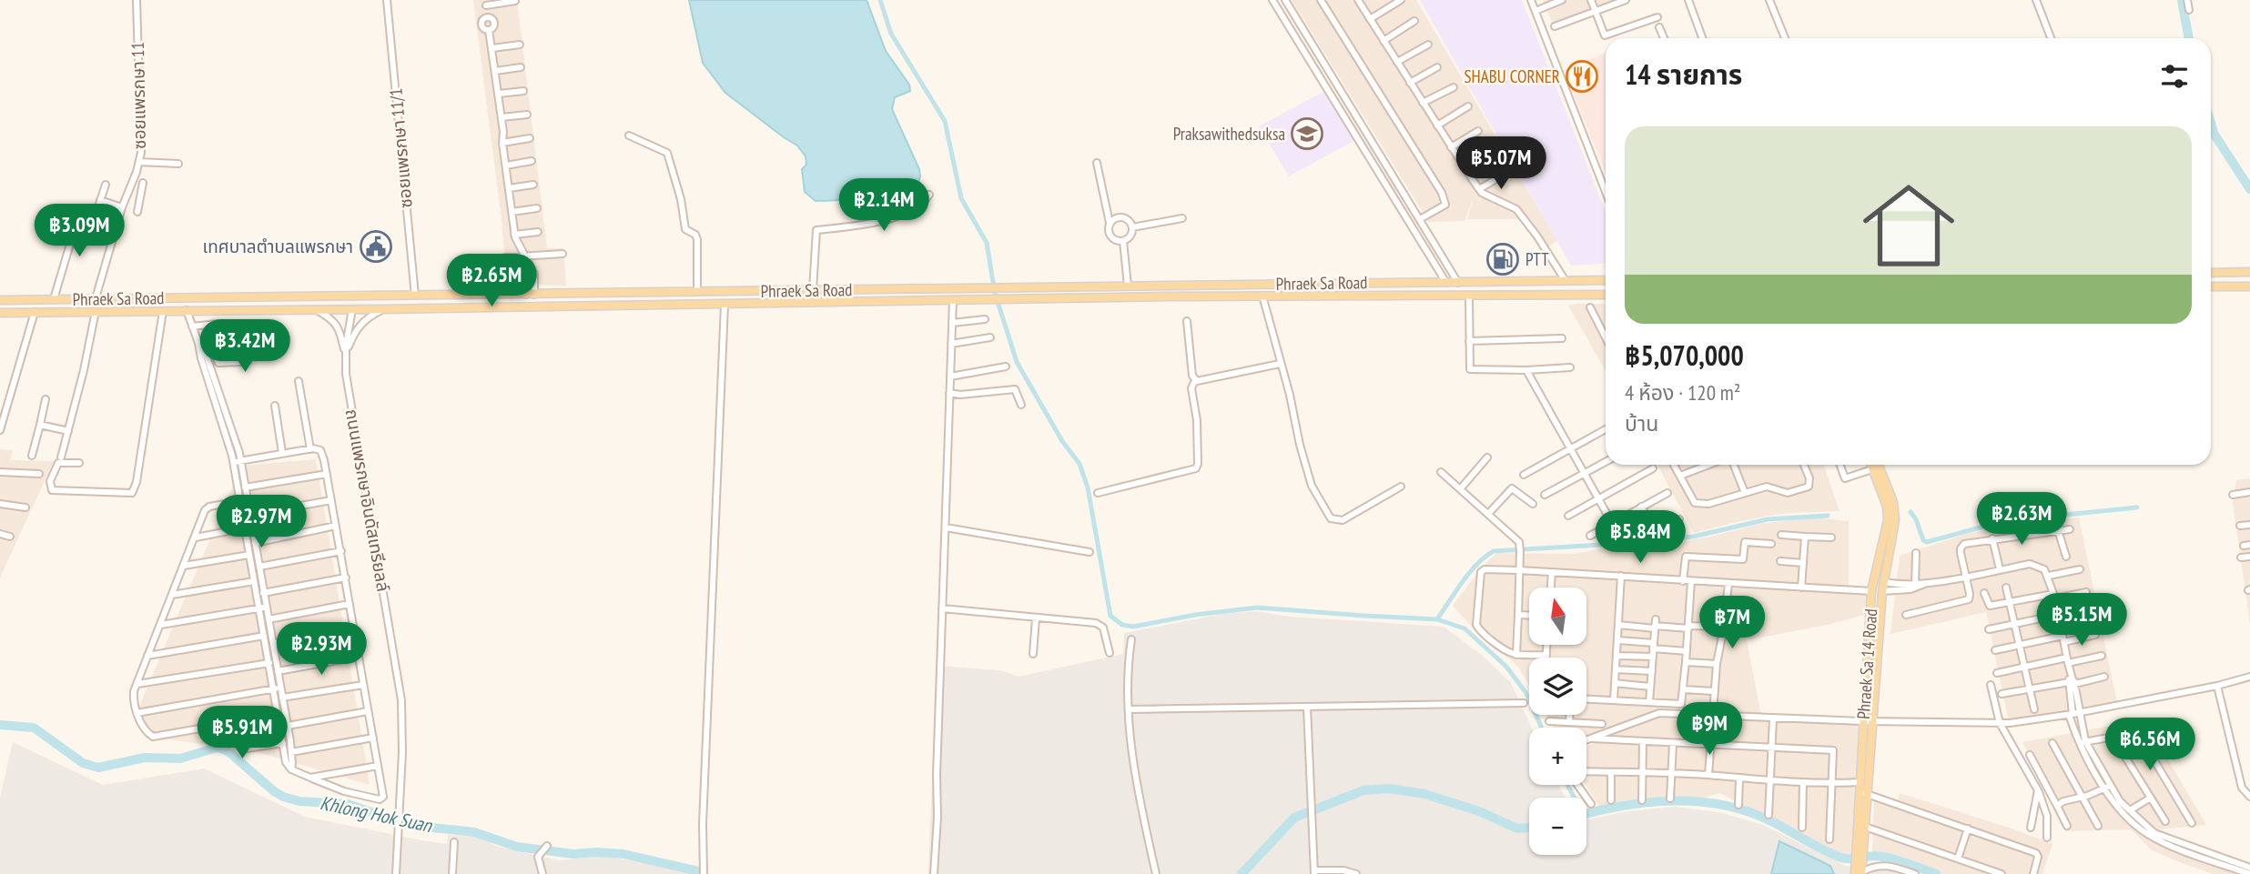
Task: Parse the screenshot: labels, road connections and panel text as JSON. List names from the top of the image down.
{
  "streets": {
    "main road": ["Phraek Sa Road", "Phraek Sa 14 Road"],
    "street": ["ซอยแพรกษา 11", "ซอยแพรกษา 11/1", "ถนนแพรกษาอินดัสเทรียลล์"]
  },
  "crossings": [
    ["ซอยแพรกษา 11", "Phraek Sa Road"],
    ["ซอยแพรกษา 11/1", "Phraek Sa Road"],
    ["Phraek Sa Road", "ถนนแพรกษาอินดัสเทรียลล์"]
  ],
  "water": ["Khlong Hok Suan"],
  "places": {
    "restaurant": ["SHABU CORNER"],
    "school or university": ["Praksawithedsuksa"],
    "public building": ["เทศบาลตำบลแพรกษา"],
    "fuel station": ["PTT"]
  },
  "north": "top",
  "page": {
    "heading": "14 รายการ",
    "list": [
      {
        "name": "฿5,070,000",
        "note": "4 ห้อง · 120 m² · บ้าน"
      }
    ],
    "price": [
      "฿5.07M",
      "฿2.14M",
      "฿3.09M",
      "฿2.65M",
      "฿3.42M",
      "฿2.63M",
      "฿2.97M",
      "฿5.84M",
      "฿5.15M",
      "฿7M",
      "฿2.93M",
      "฿9M",
      "฿5.91M",
      "฿6.56M"
    ],
    "map_buttons": ["+", "−"]
  }
}
